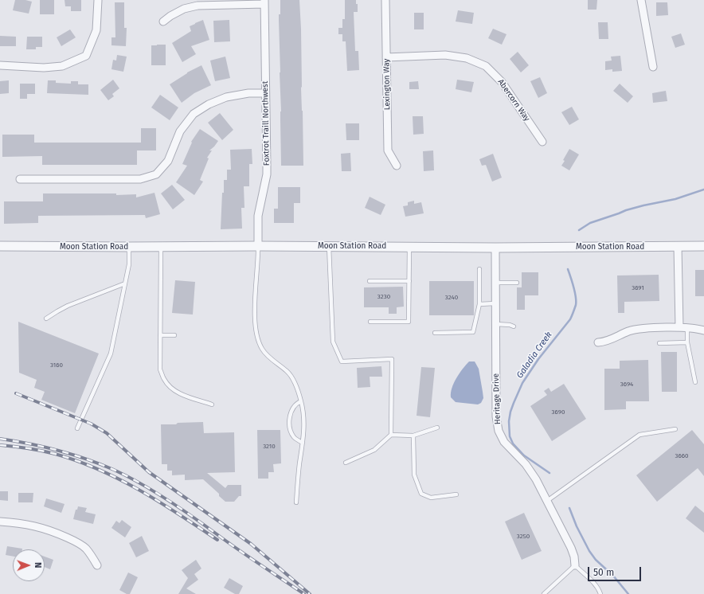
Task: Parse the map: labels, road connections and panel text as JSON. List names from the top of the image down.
{
  "streets": {
    "street": [
      "Lexington Way",
      "Abercorn Way",
      "Foxtrot Traill Northwest",
      "Moon Station Road",
      "Heritage Drive"
    ]
  },
  "crossings": [
    ["Lexington Way", "Abercorn Way"],
    ["Foxtrot Traill Northwest", "Moon Station Road"],
    ["Moon Station Road", "Heritage Drive"]
  ],
  "water": ["Galadia Creek"],
  "house_numbers": [
    "3691",
    "3230",
    "3240",
    "3160",
    "3694",
    "3690",
    "3210",
    "3660",
    "3250"
  ],
  "scale_bar": "50 m",
  "north": "right"
}
